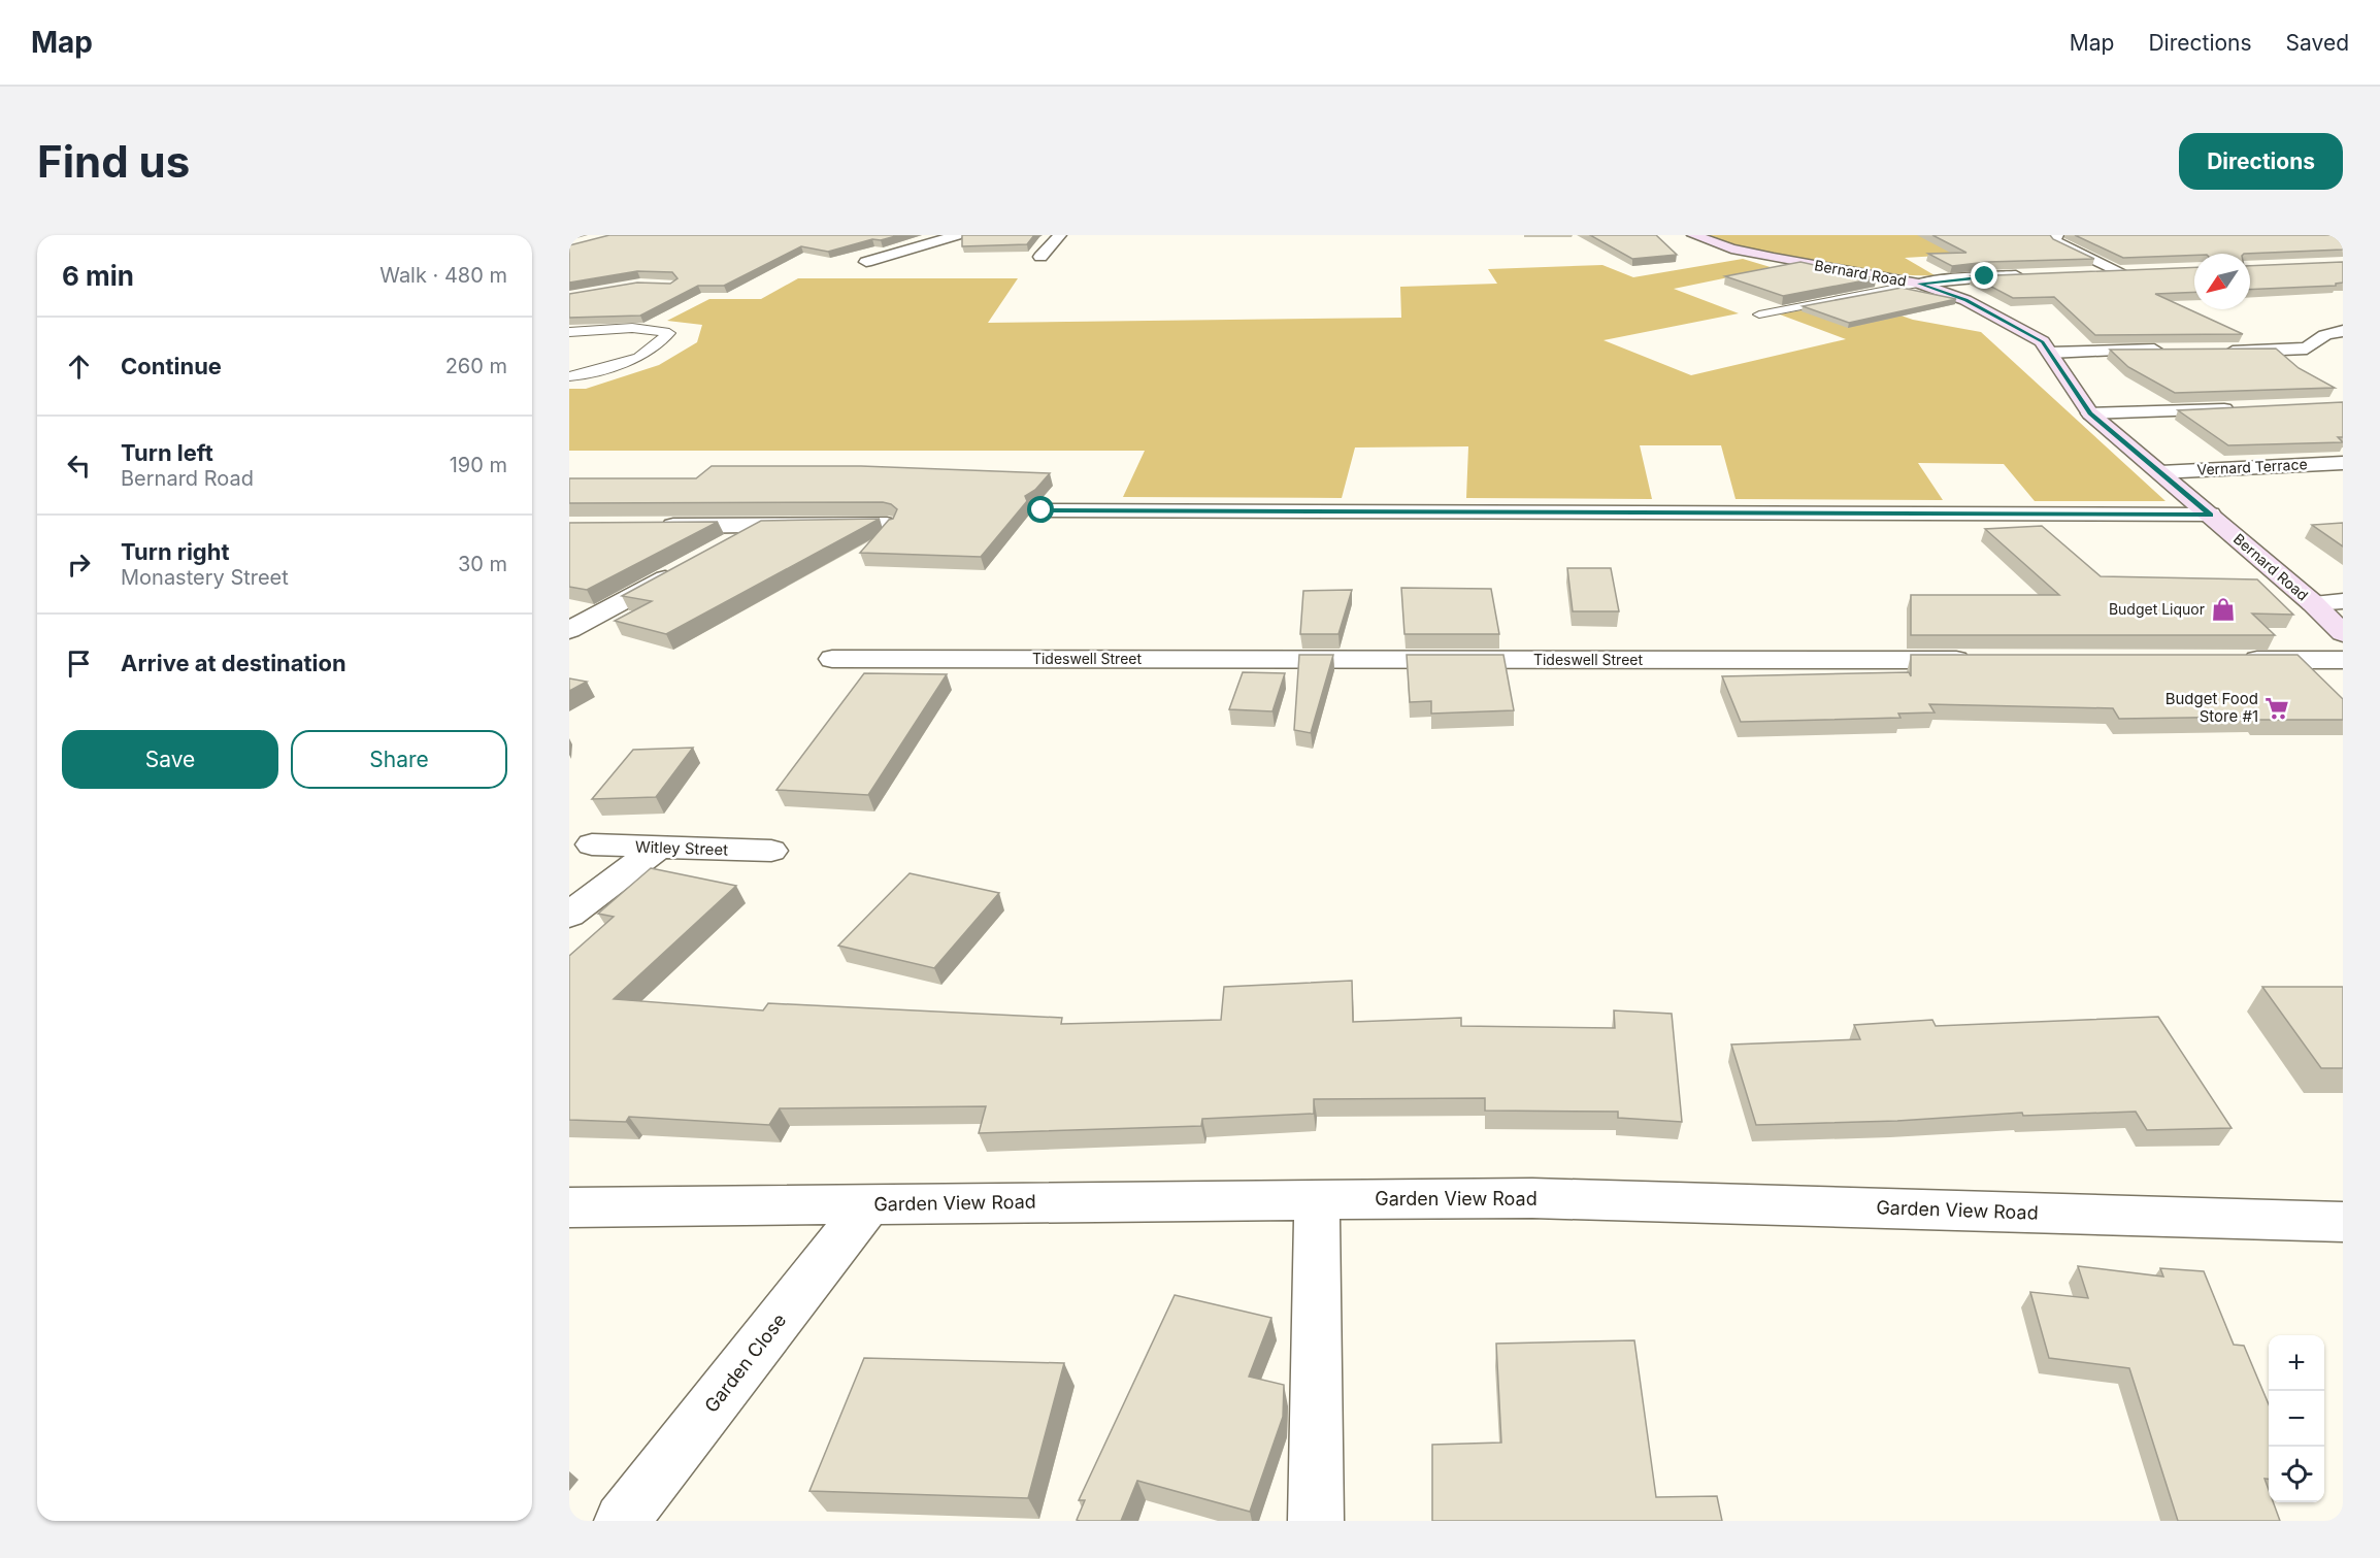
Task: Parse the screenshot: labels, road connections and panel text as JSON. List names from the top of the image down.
{
  "streets": {
    "main road": ["Bernard Road"],
    "street": [
      "Vernard Terrace",
      "Tideswell Street",
      "Witley Street",
      "Garden View Road",
      "Garden Close"
    ]
  },
  "crossings": [
    ["Bernard Road", "Vernard Terrace"],
    ["Garden View Road", "Garden Close"]
  ],
  "places": {
    "shop": ["Budget Liquor"],
    "supermarket": ["Budget Food Store #1"]
  },
  "north": "bottom left",
  "page": {
    "header": "Map",
    "nav": ["Map", "Directions", "Saved"],
    "buttons": [
      "Directions",
      ["Save", "Share"]
    ],
    "title": "Find us",
    "heading": ["6 min", "Walk · 480 m"],
    "list": [
      ["Continue", "260 m"],
      ["Turn left", "Bernard Road", "190 m"],
      ["Turn right", "Monastery Street", "30 m"],
      "Arrive at destination"
    ],
    "map_buttons": ["+", "−"]
  }
}
